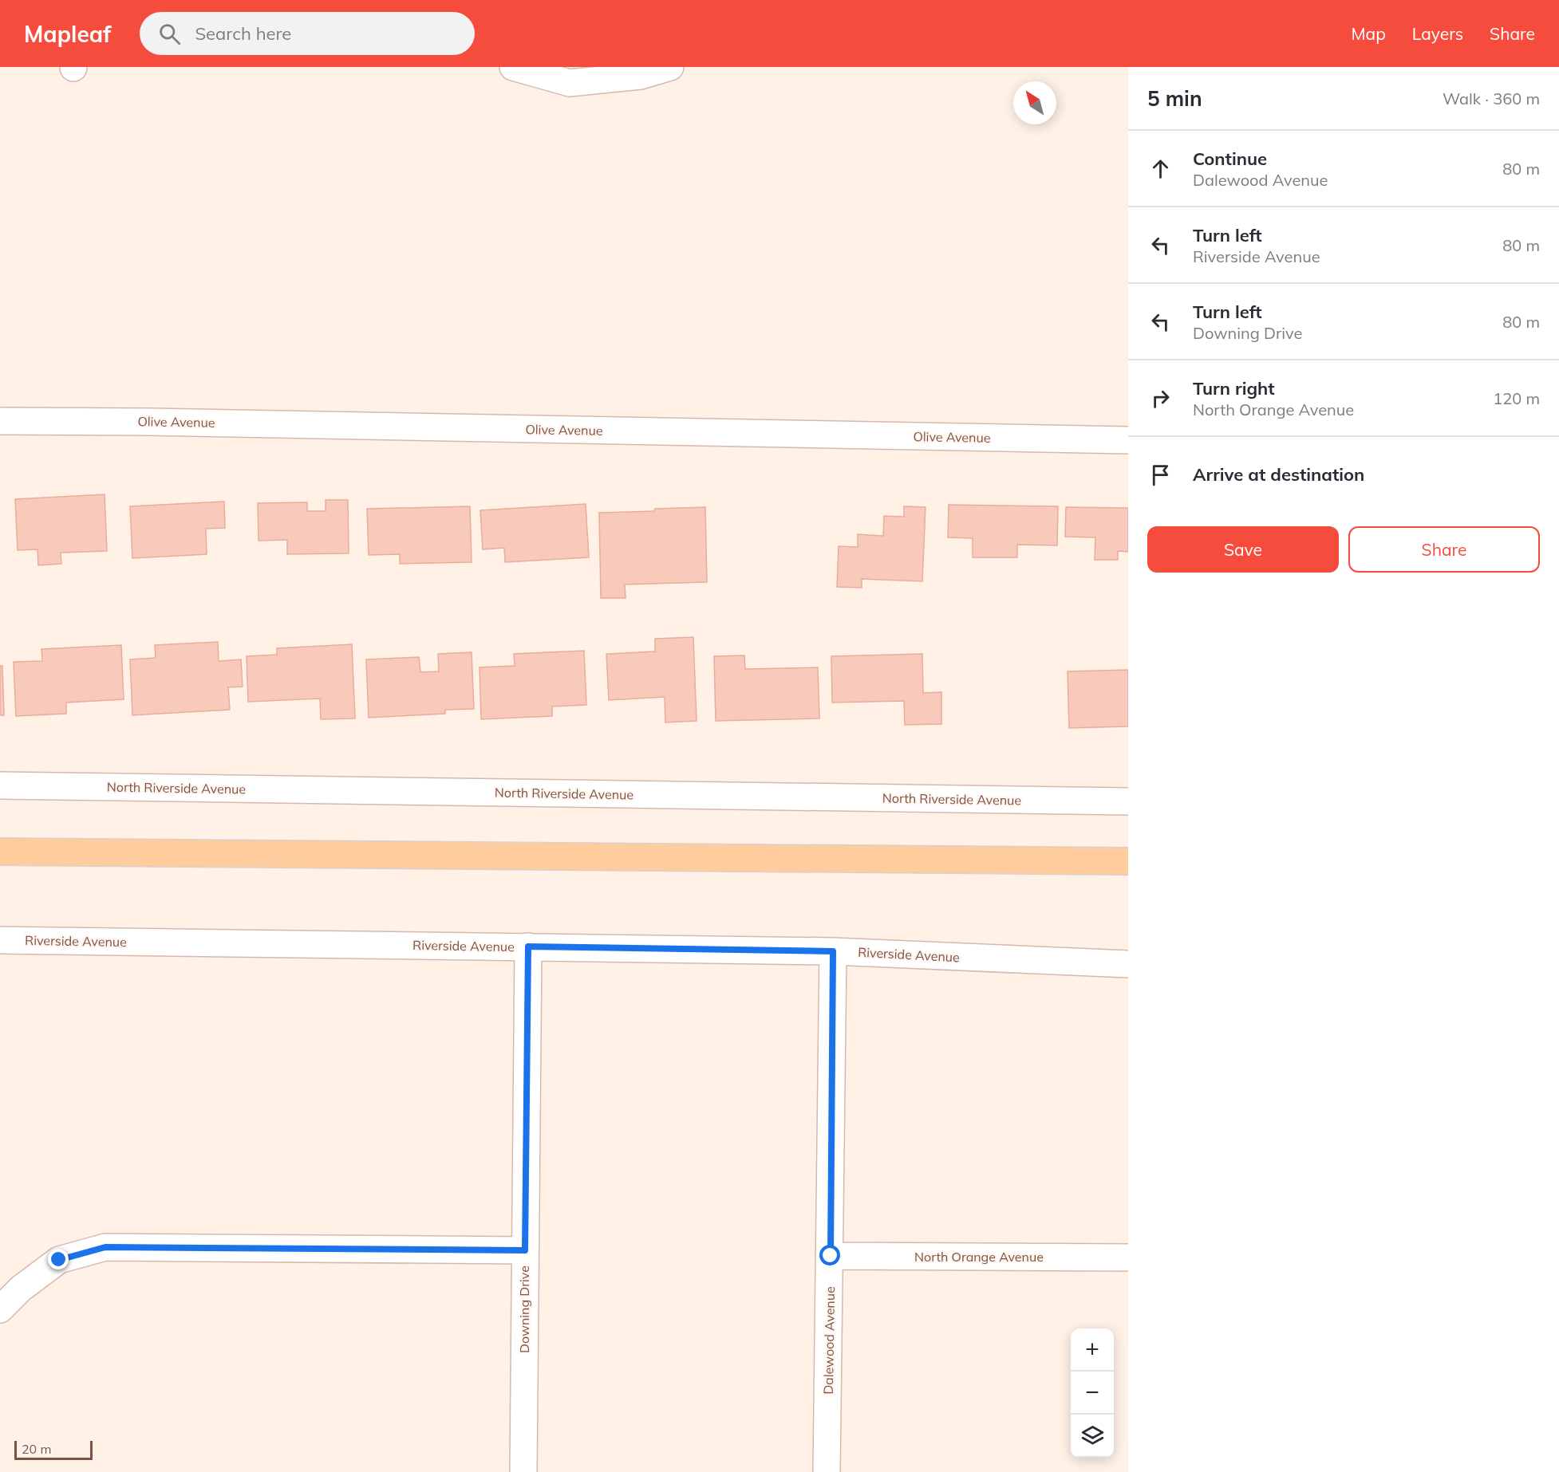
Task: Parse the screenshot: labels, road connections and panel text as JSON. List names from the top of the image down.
{
  "streets": {
    "street": [
      "Olive Avenue",
      "North Riverside Avenue",
      "Riverside Avenue",
      "North Orange Avenue",
      "Downing Drive",
      "Dalewood Avenue"
    ]
  },
  "crossings": [
    ["Riverside Avenue", "Downing Drive"],
    ["Riverside Avenue", "Dalewood Avenue"],
    ["North Orange Avenue", "Dalewood Avenue"]
  ],
  "scale_bar": "20 m",
  "north": "top left",
  "page": {
    "header": "Mapleaf",
    "search": "Search here",
    "nav": ["Map", "Layers", "Share"],
    "heading": ["5 min", "Walk · 360 m"],
    "list": [
      ["Continue", "Dalewood Avenue", "80 m"],
      ["Turn left", "Riverside Avenue", "80 m"],
      ["Turn left", "Downing Drive", "80 m"],
      ["Turn right", "North Orange Avenue", "120 m"],
      "Arrive at destination"
    ],
    "buttons": ["Save", "Share"],
    "map_buttons": ["+", "−"],
    "scale": "20 m"
  }
}
